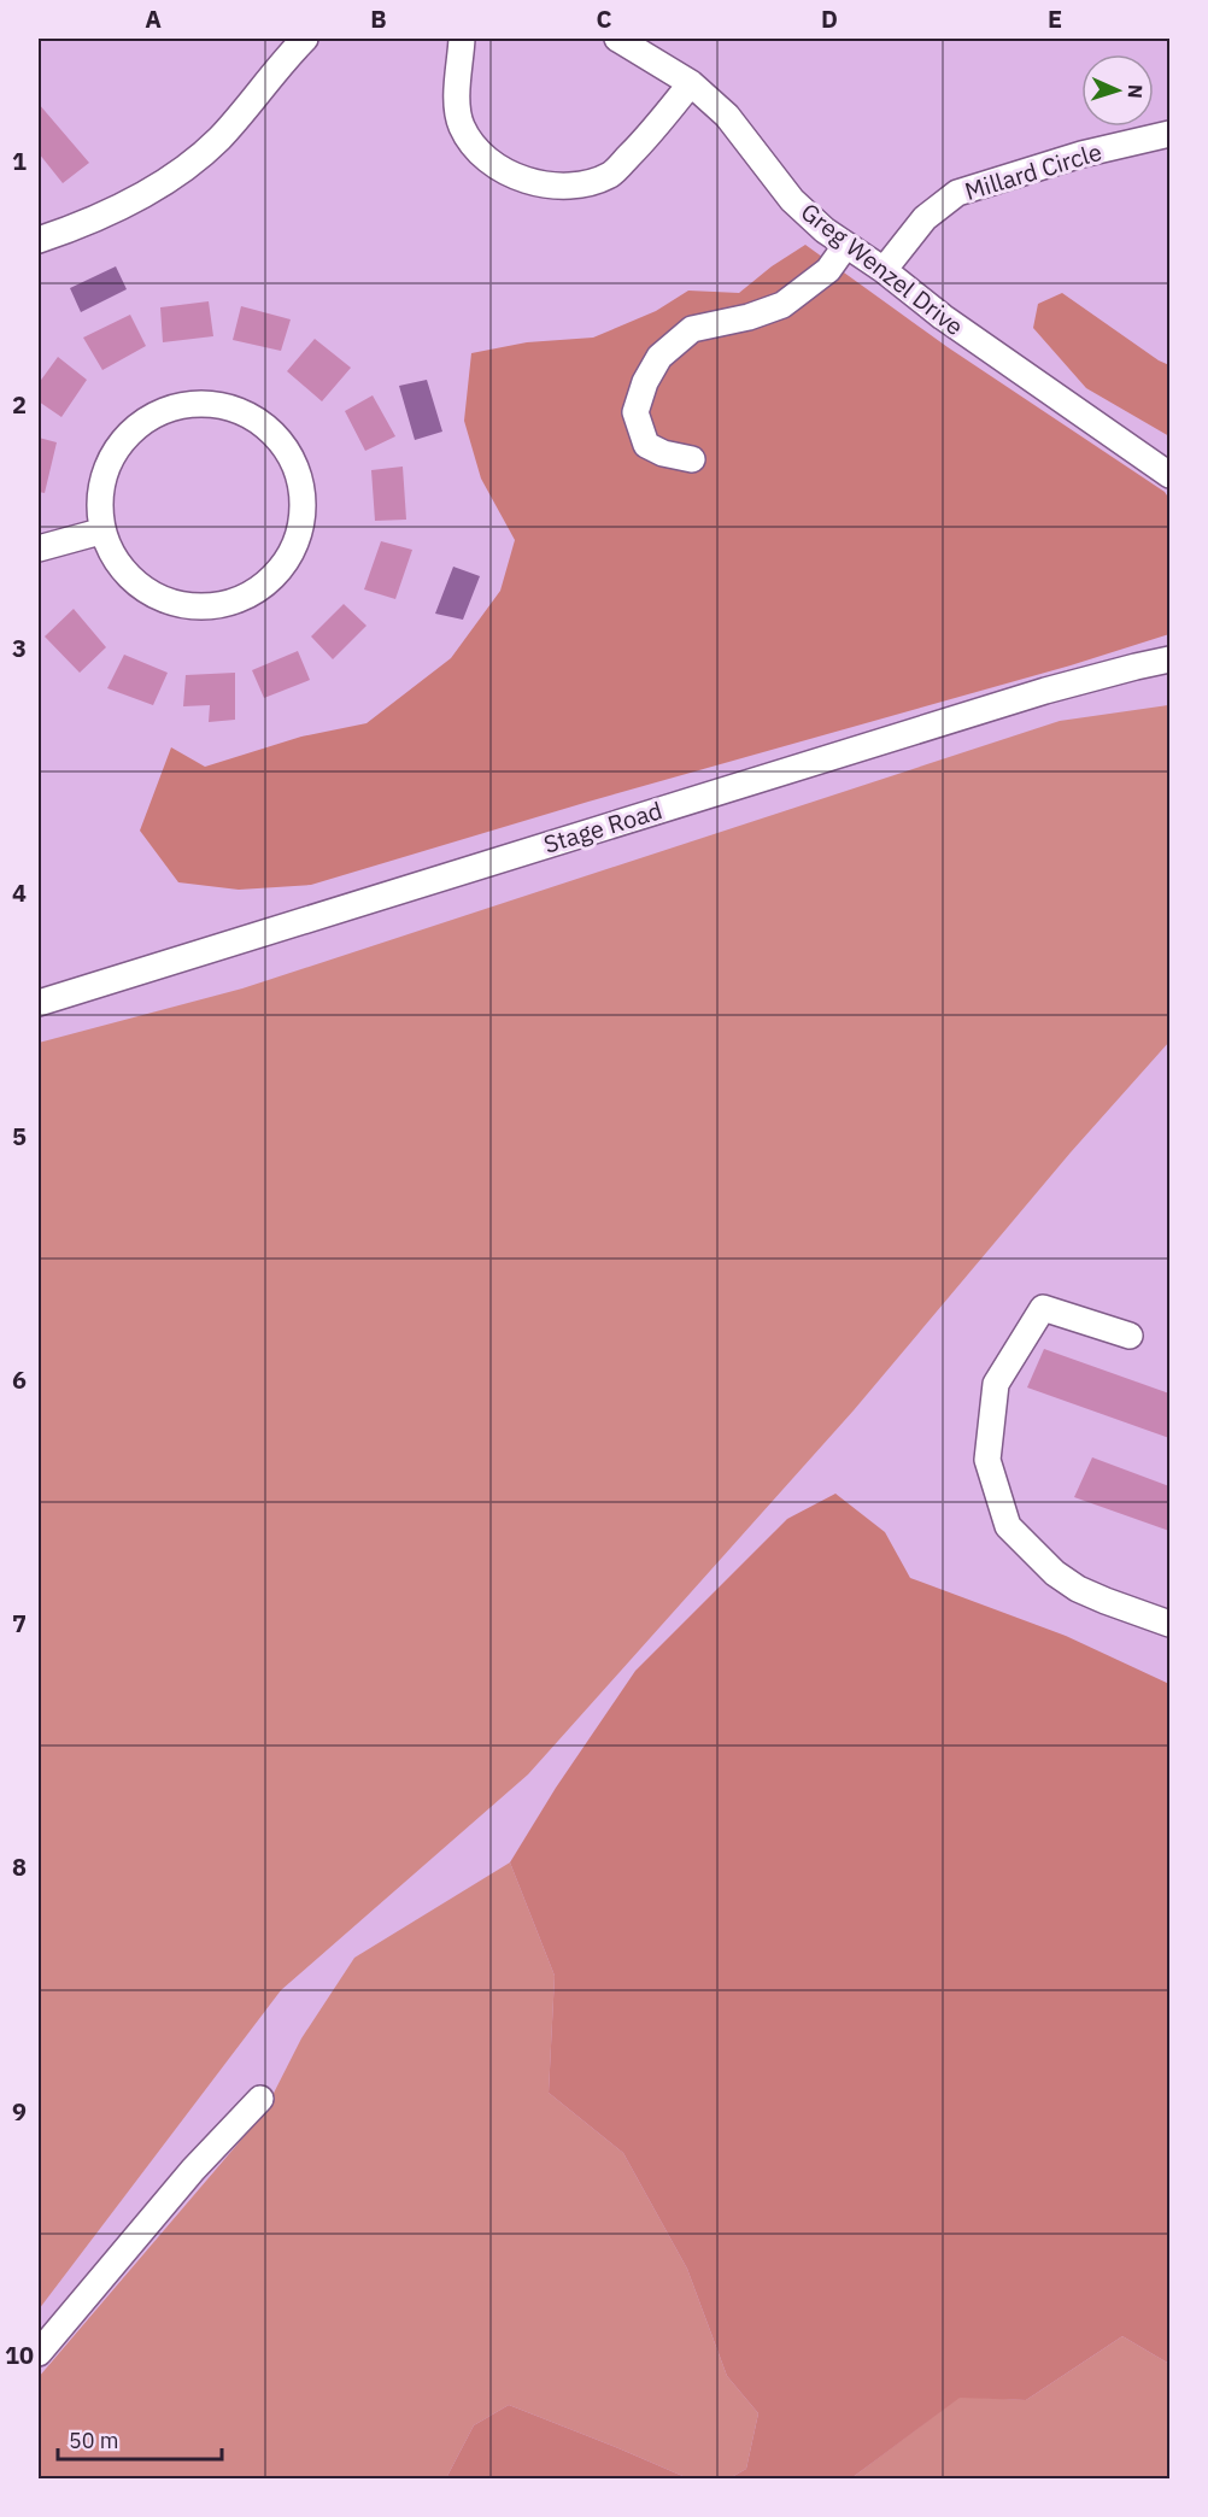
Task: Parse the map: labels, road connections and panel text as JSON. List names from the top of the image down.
{
  "streets": {
    "street": ["Millard Circle", "Greg Wenzel Drive", "Stage Road"]
  },
  "crossings": [
    ["Millard Circle", "Greg Wenzel Drive"]
  ],
  "scale_bar": "50 m",
  "north": "right",
  "grid": {
    "columns": [
      "A",
      "B",
      "C",
      "D",
      "E"
    ],
    "rows": [
      "1",
      "2",
      "3",
      "4",
      "5",
      "6",
      "7",
      "8",
      "9",
      "10"
    ]
  }
}
